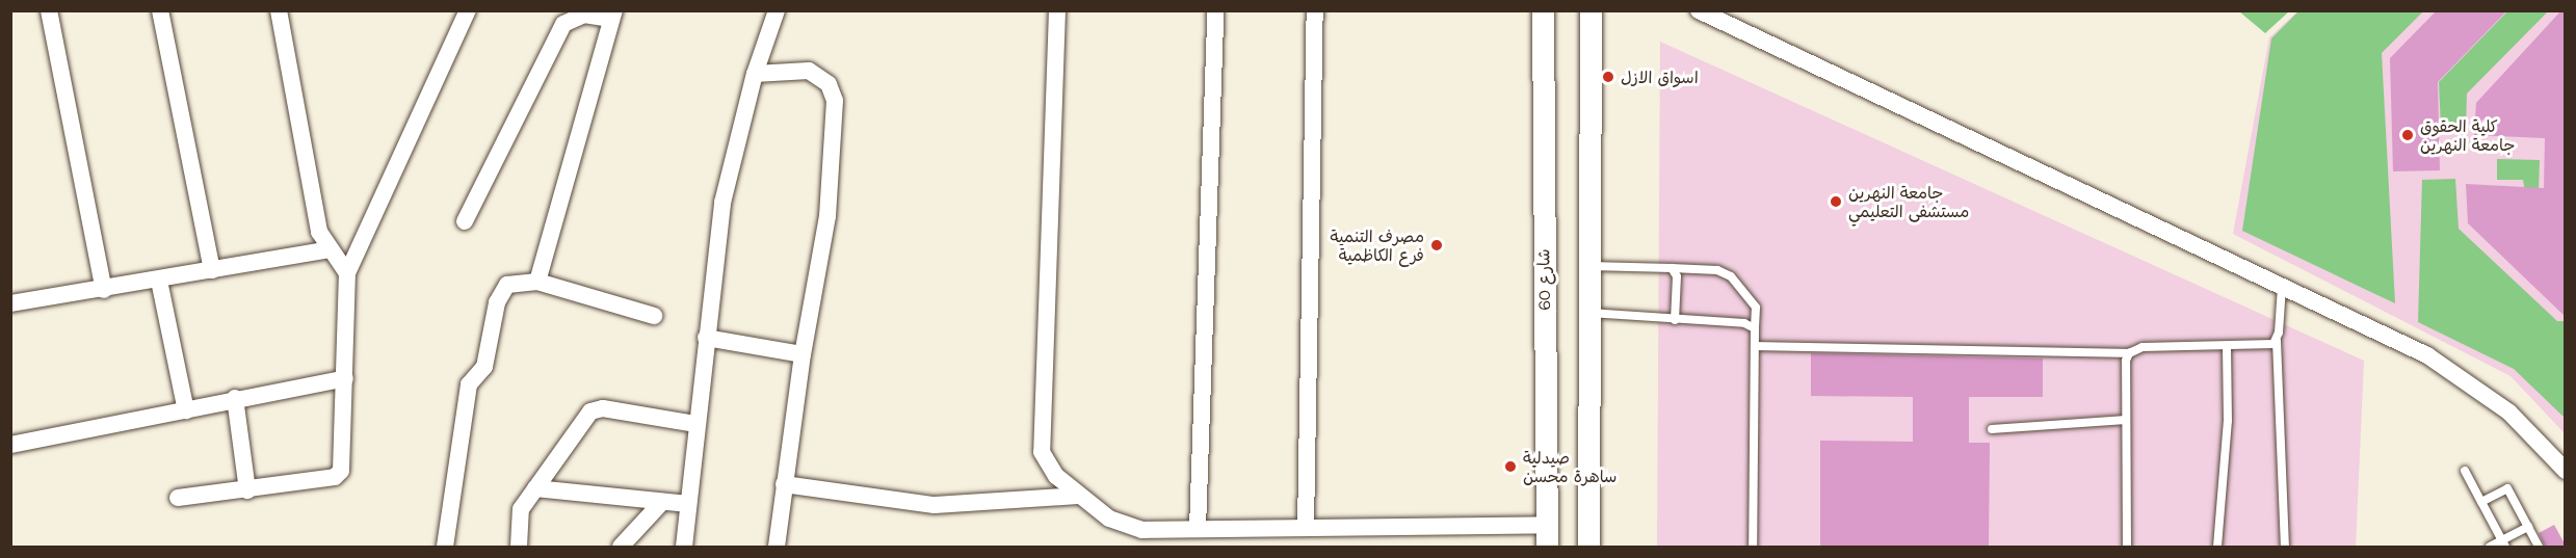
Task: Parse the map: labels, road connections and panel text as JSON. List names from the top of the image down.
{
  "streets": {
    "street": ["شارع 60"]
  },
  "places": [
    "اسواق الازل",
    "كلية الحقوق جامعة النهرين",
    "جامعة النهرين مستشفى التعليمي",
    "مصرف التنمية فرع الكاظمية",
    "صيدلية ساهرة محسن"
  ]
}
